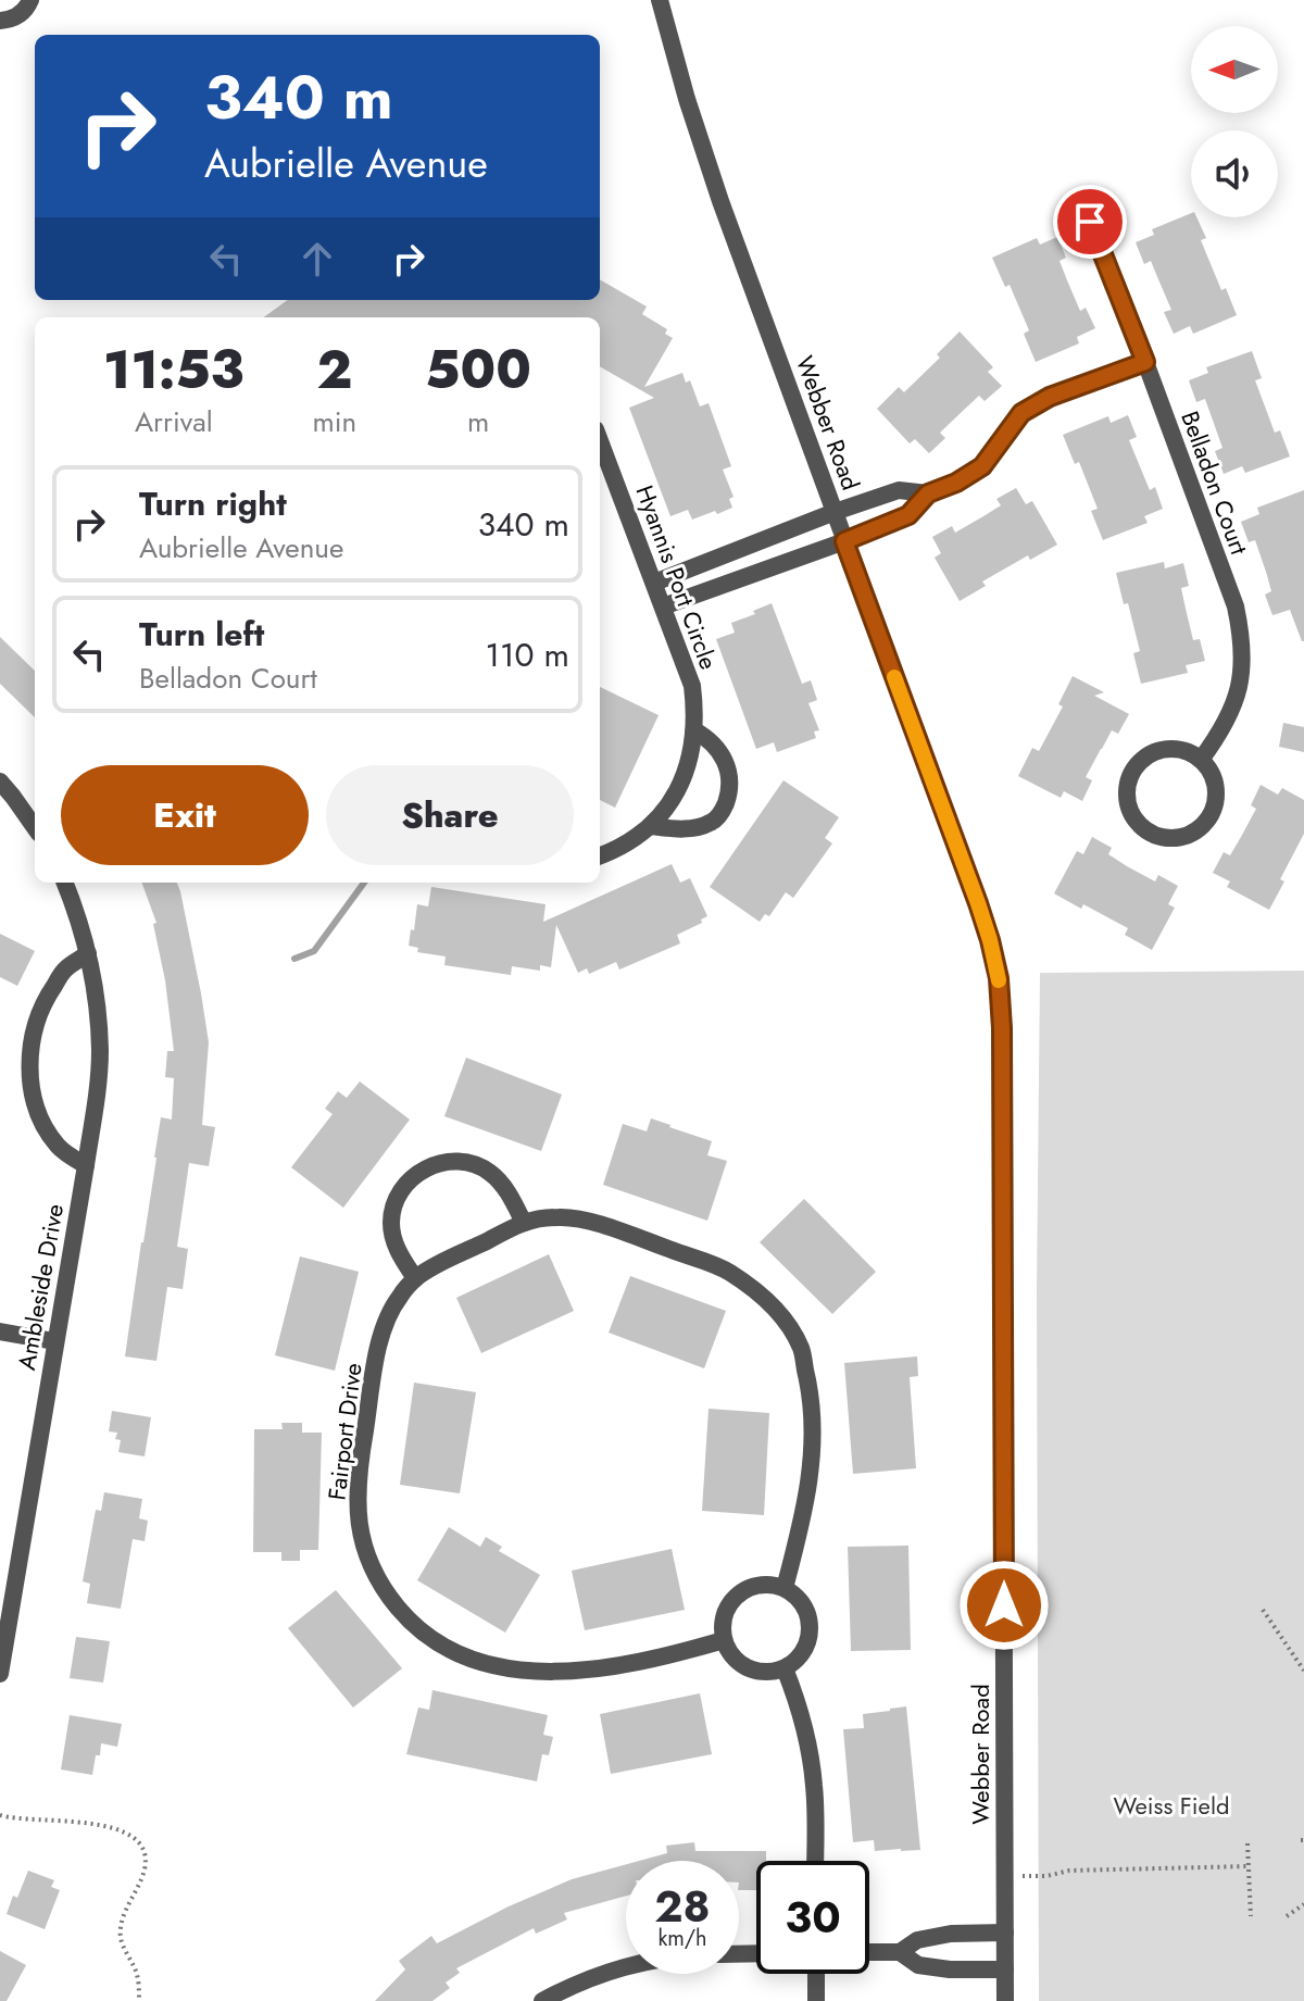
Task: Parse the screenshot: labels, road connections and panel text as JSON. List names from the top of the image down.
{
  "streets": {
    "street": [
      "Webber Road",
      "Belladon Court",
      "Hyannis Port Circle",
      "Ambleside Drive",
      "Fairport Drive"
    ]
  },
  "parks": ["Weiss Field"],
  "north": "left",
  "page": {
    "turn": ["340 m", "Aubrielle Avenue"],
    "eta": [
      "11:53",
      "Arrival",
      "2",
      "min",
      "500",
      "m"
    ],
    "list": [
      {
        "name": "Turn right",
        "note": "Aubrielle Avenue",
        "value": "340 m"
      },
      {
        "name": "Turn left",
        "note": "Belladon Court",
        "value": "110 m"
      }
    ],
    "buttons": ["Exit", "Share"],
    "speed": "28 km/h",
    "limit": "30"
  }
}
